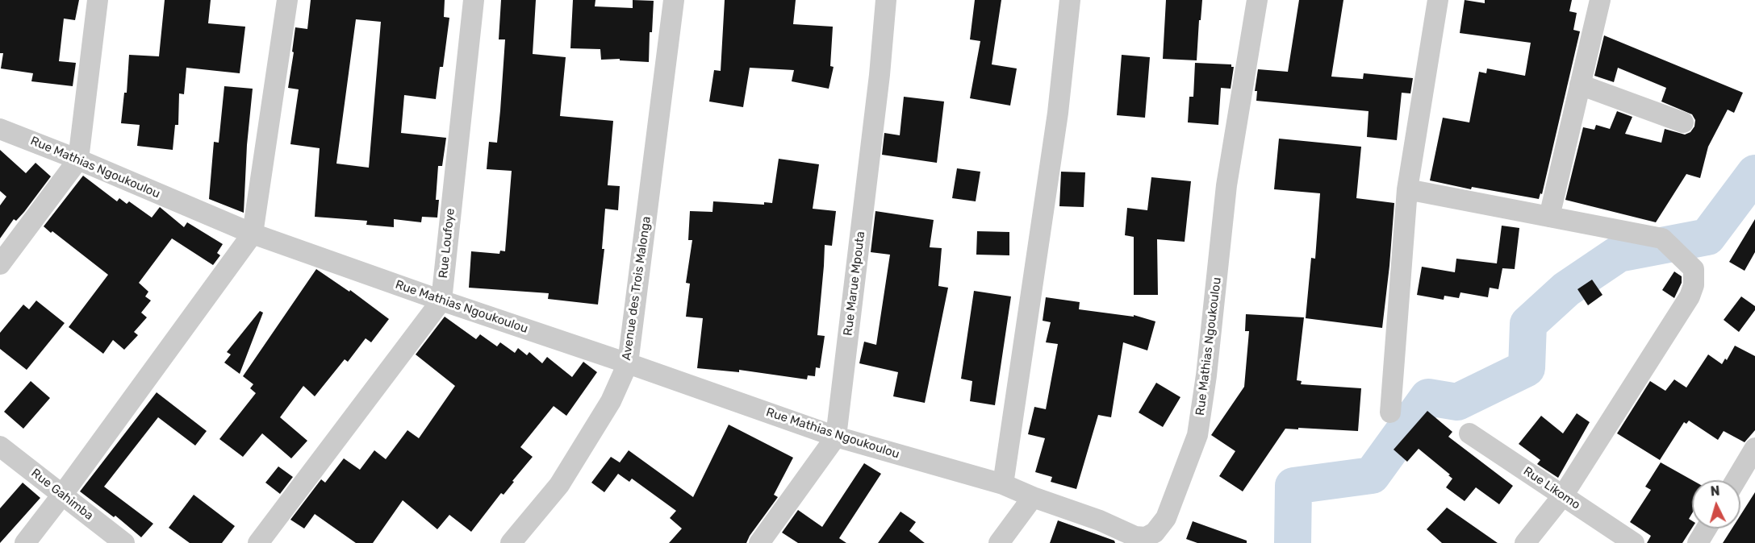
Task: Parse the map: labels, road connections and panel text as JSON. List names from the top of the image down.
{
  "streets": {
    "street": [
      "Rue Mathias Ngoukoulou",
      "Rue Loufoye",
      "Rue Marue Mpouta",
      "Avenue des Trois Malonga",
      "Rue Likomo",
      "Rue Gahimba"
    ]
  },
  "crossings": [
    ["Rue Mathias Ngoukoulou", "Rue Loufoye"],
    ["Rue Mathias Ngoukoulou", "Rue Marue Mpouta"],
    ["Rue Mathias Ngoukoulou", "Avenue des Trois Malonga"]
  ],
  "north": "top"
}
